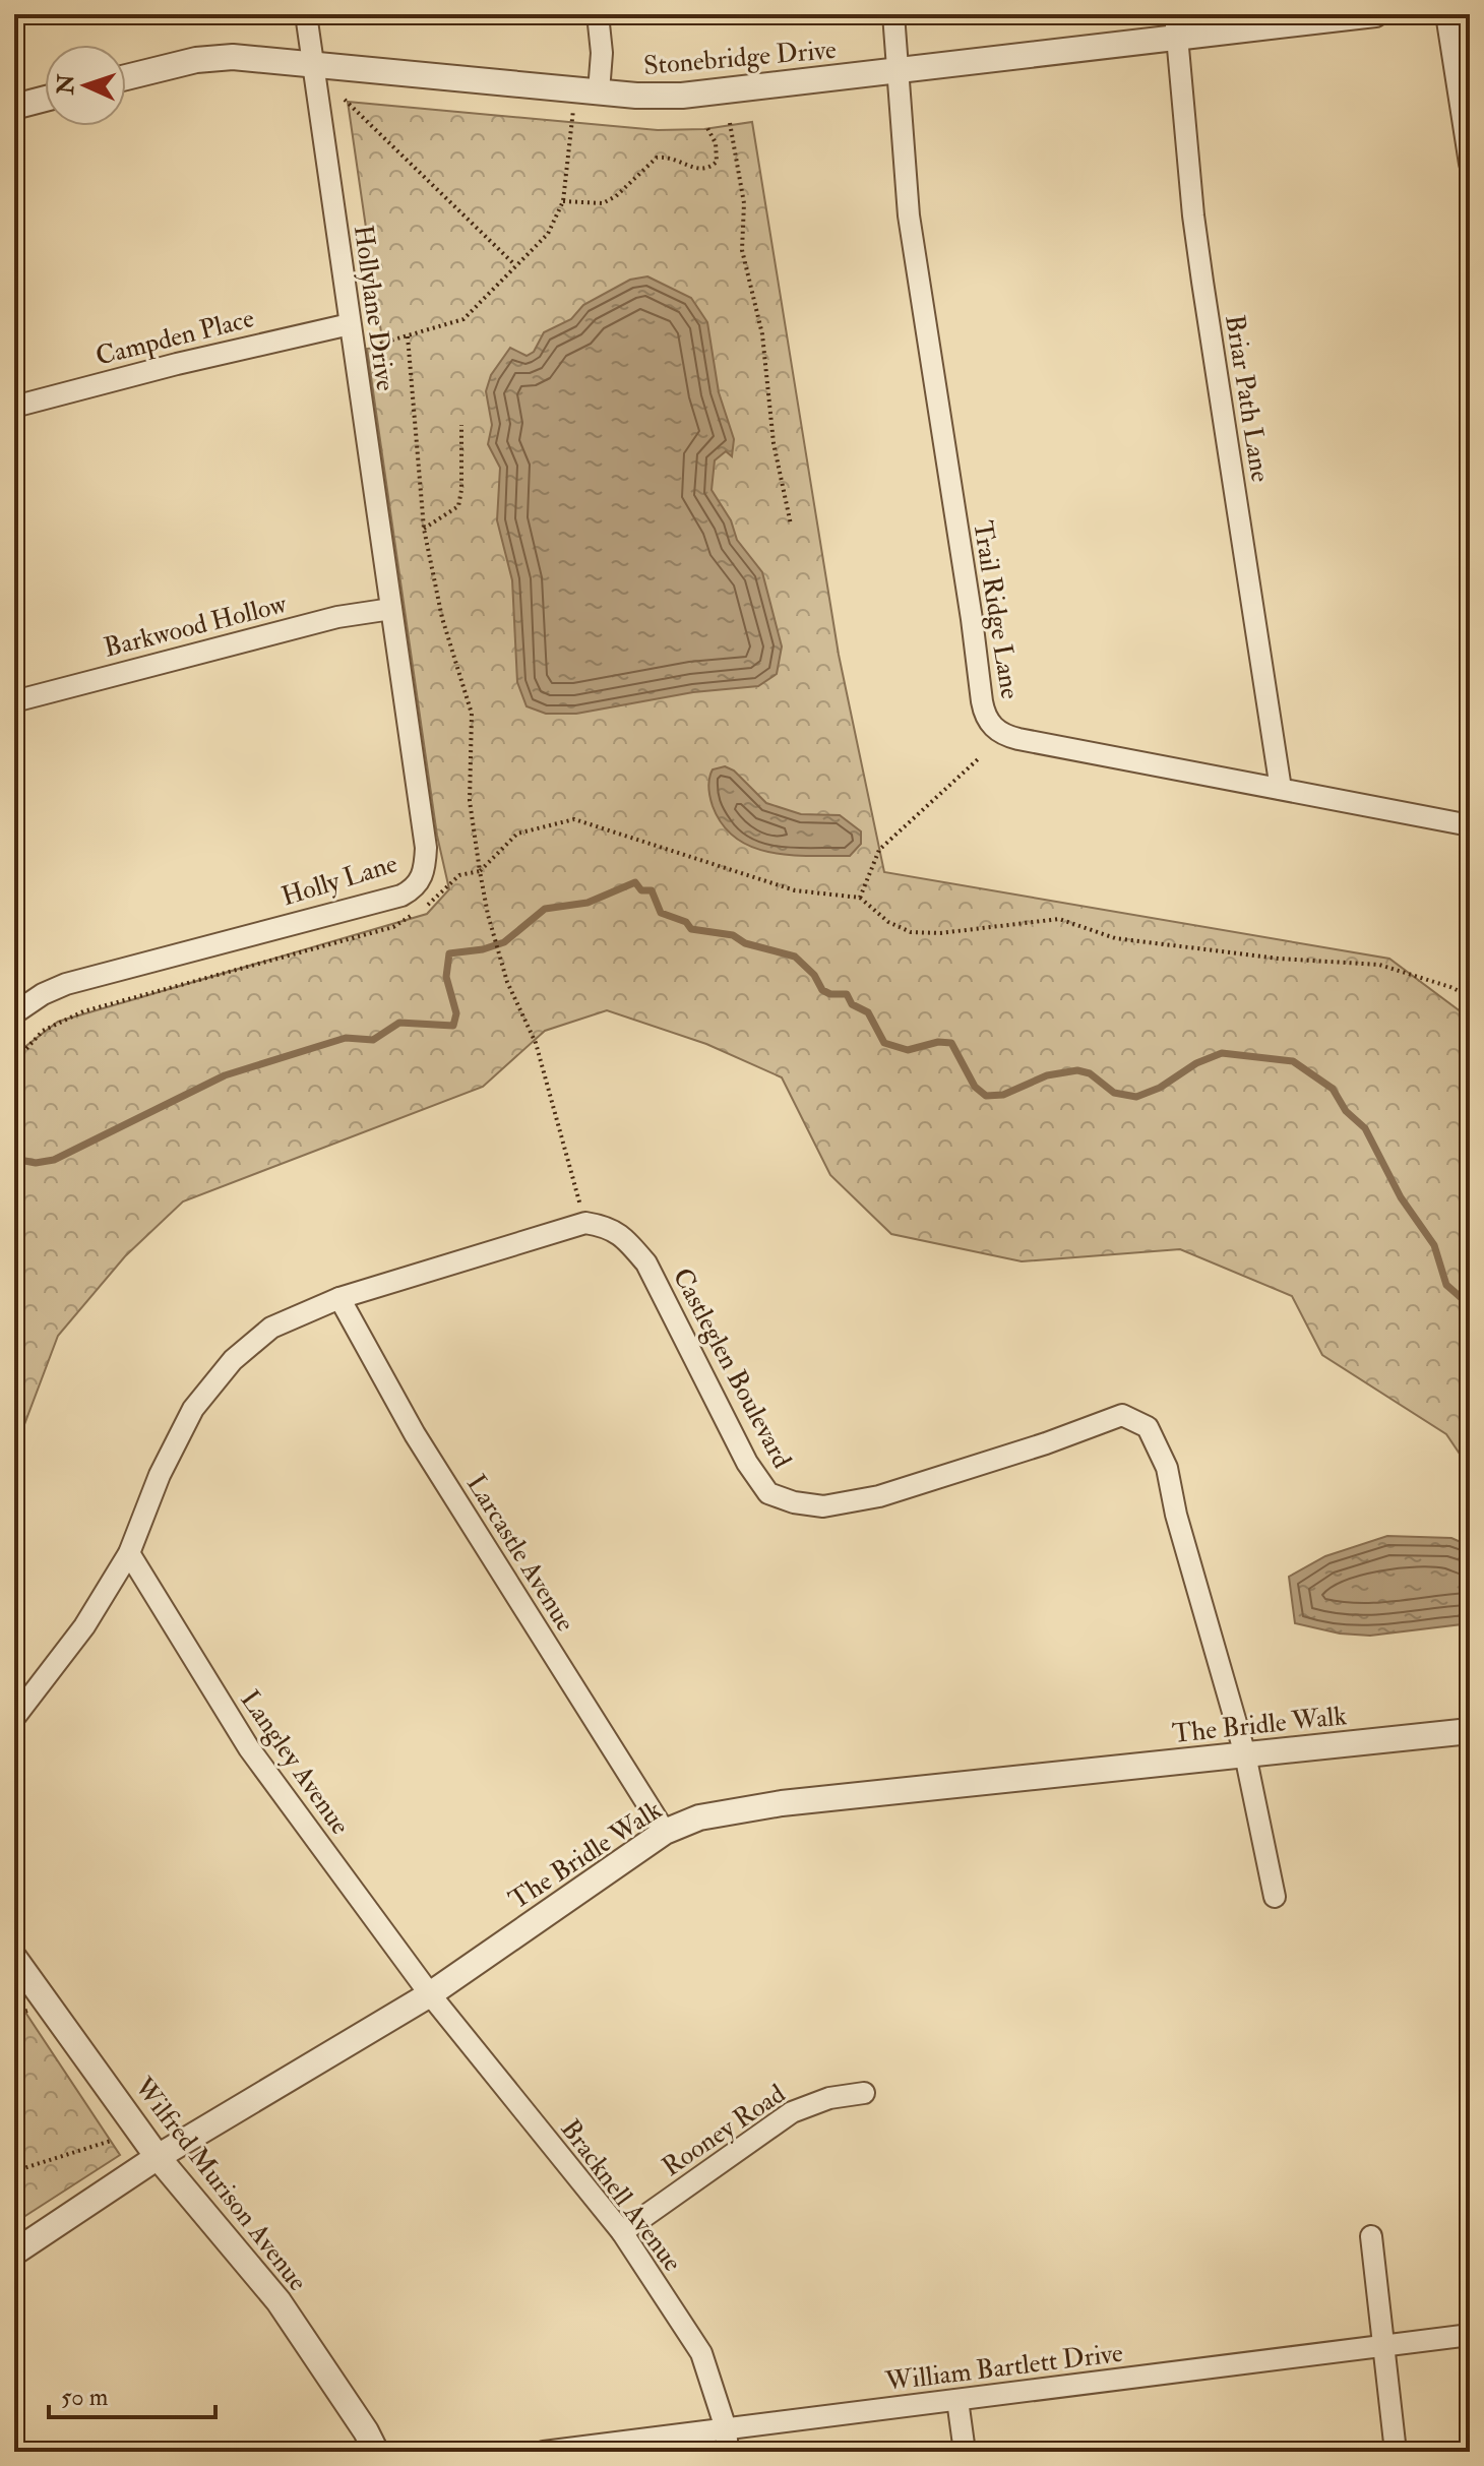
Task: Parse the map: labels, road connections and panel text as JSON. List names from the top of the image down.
{
  "streets": {
    "street": [
      "Stonebridge Drive",
      "Hollylane Drive",
      "Campden Place",
      "Briar Path Lane",
      "Trail Ridge Lane",
      "Barkwood Hollow",
      "Holly Lane",
      "Castleglen Boulevard",
      "Larcastle Avenue",
      "The Bridle Walk",
      "Langley Avenue",
      "Rooney Road",
      "Wilfred Murison Avenue",
      "Bracknell Avenue",
      "William Bartlett Drive"
    ]
  },
  "crossings": [
    ["Stonebridge Drive", "Hollylane Drive"],
    ["Stonebridge Drive", "Briar Path Lane"],
    ["Stonebridge Drive", "Trail Ridge Lane"],
    ["Hollylane Drive", "Campden Place"],
    ["Hollylane Drive", "Barkwood Hollow"],
    ["Hollylane Drive", "Holly Lane"],
    ["Briar Path Lane", "Trail Ridge Lane"],
    ["Barkwood Hollow", "Holly Lane"],
    ["Castleglen Boulevard", "The Bridle Walk"],
    ["Larcastle Avenue", "The Bridle Walk"],
    ["The Bridle Walk", "Langley Avenue"],
    ["The Bridle Walk", "Wilfred Murison Avenue"],
    ["The Bridle Walk", "Bracknell Avenue"],
    ["Langley Avenue", "Bracknell Avenue"],
    ["Rooney Road", "Bracknell Avenue"],
    ["Bracknell Avenue", "William Bartlett Drive"]
  ],
  "scale_bar": "50 m",
  "north": "left"
}
